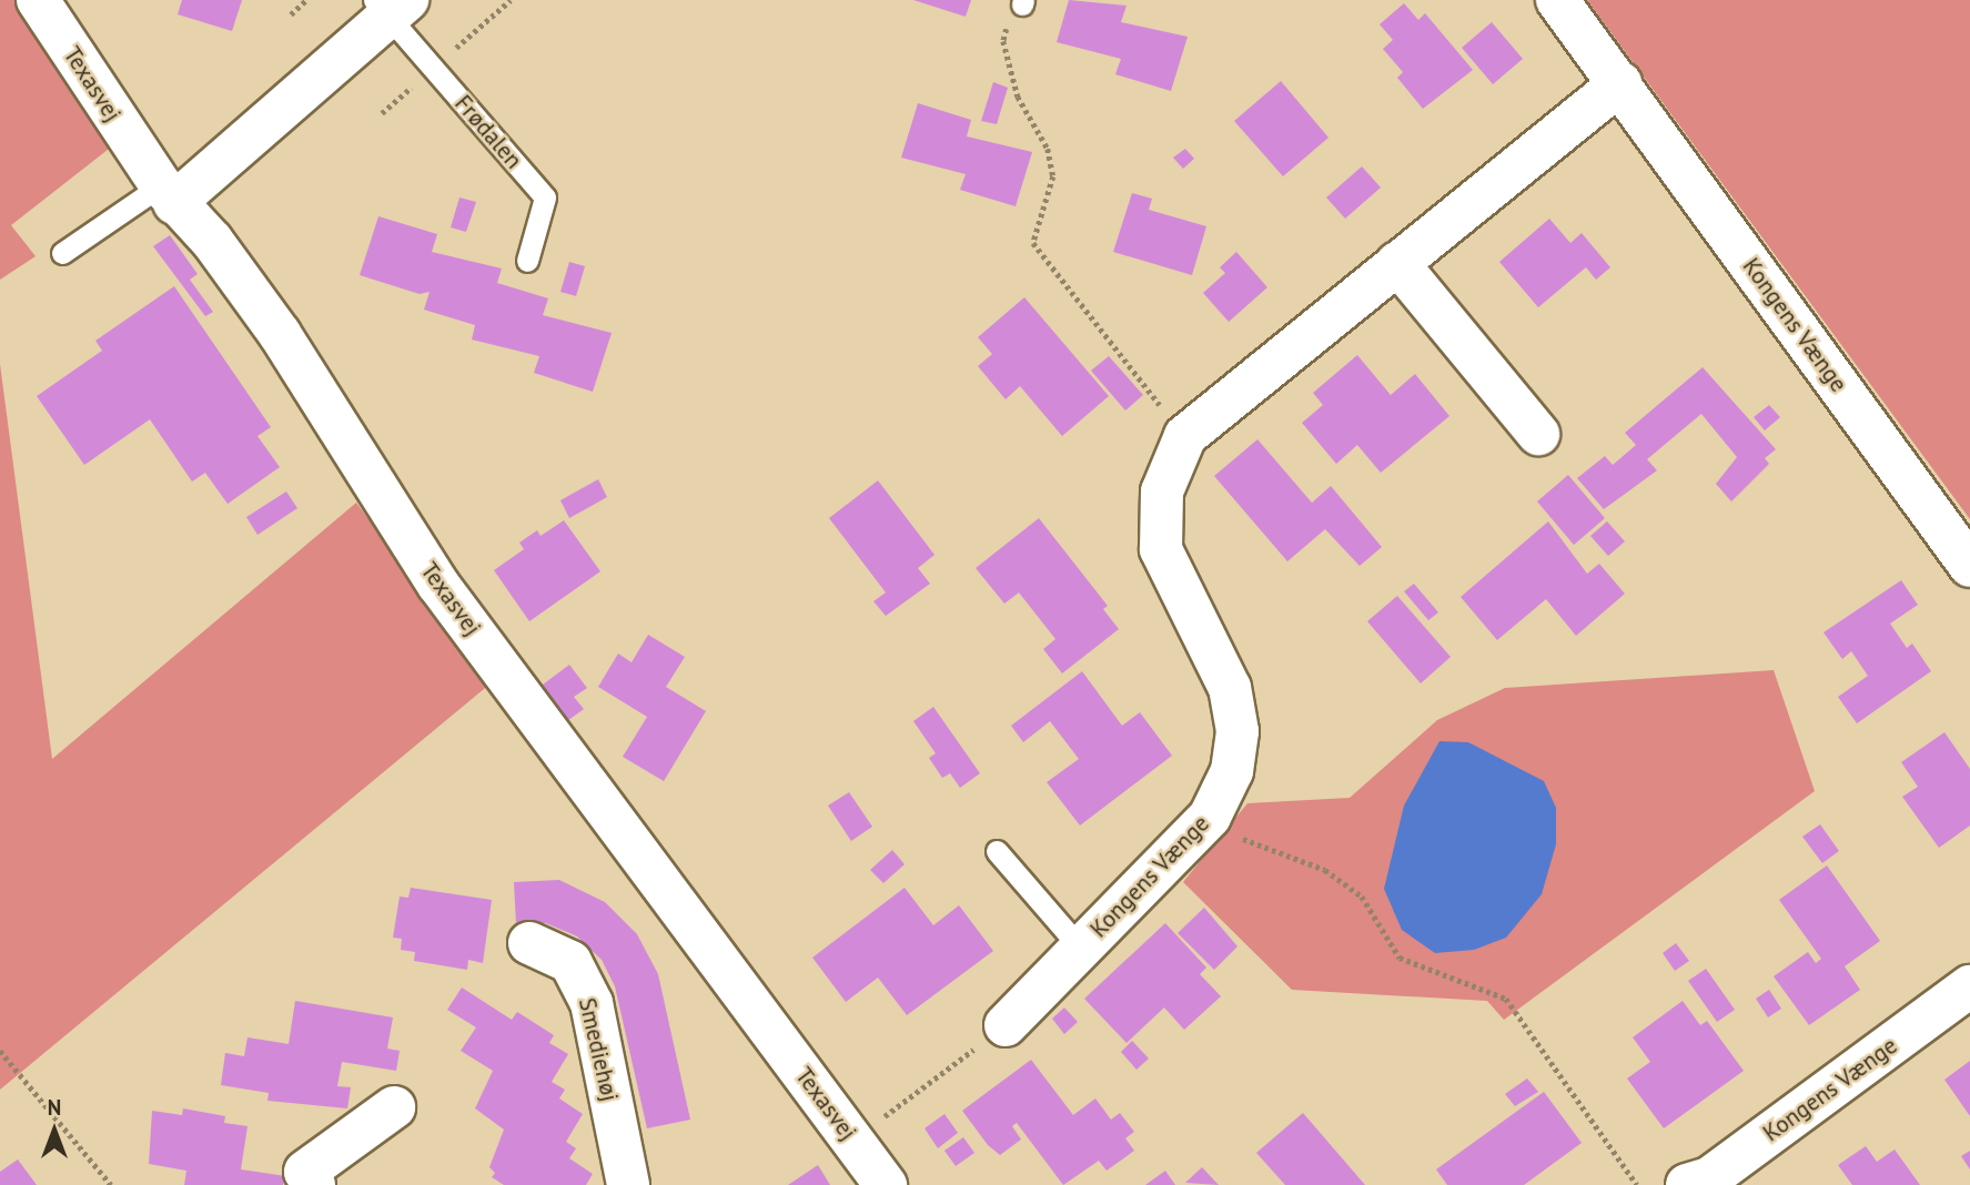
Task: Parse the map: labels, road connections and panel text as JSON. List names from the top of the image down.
{
  "streets": {
    "street": [
      "Texasvej",
      "Frødalen",
      "Kongens Vænge",
      "Smediehøj"
    ]
  },
  "crossings": [
    ["Texasvej", "Frødalen"]
  ],
  "north": "top"
}
